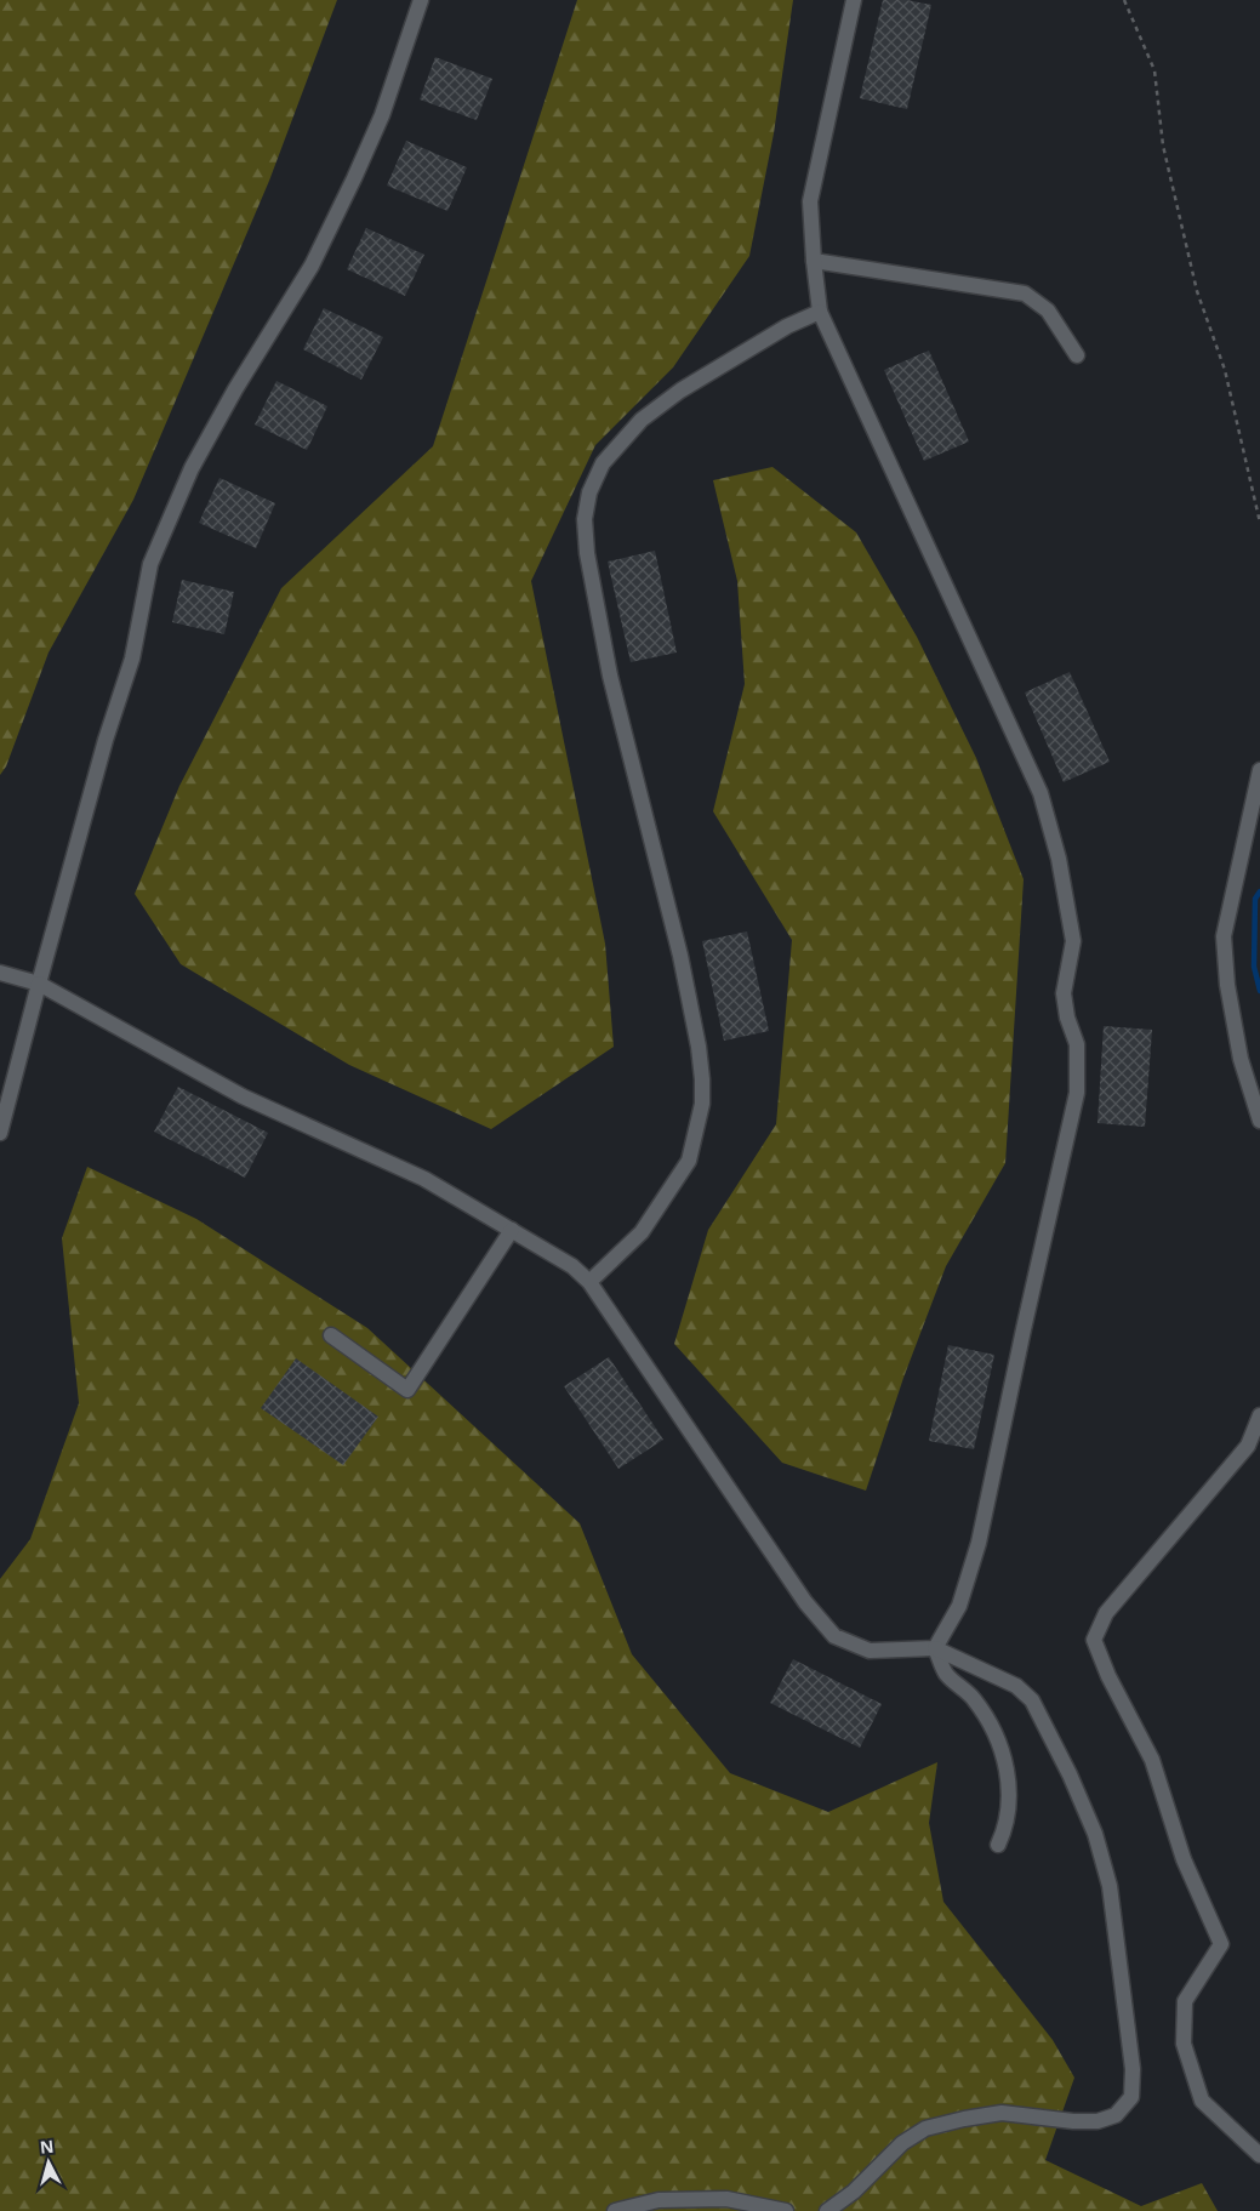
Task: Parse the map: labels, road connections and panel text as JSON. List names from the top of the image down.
{
  "north": "top"
}
